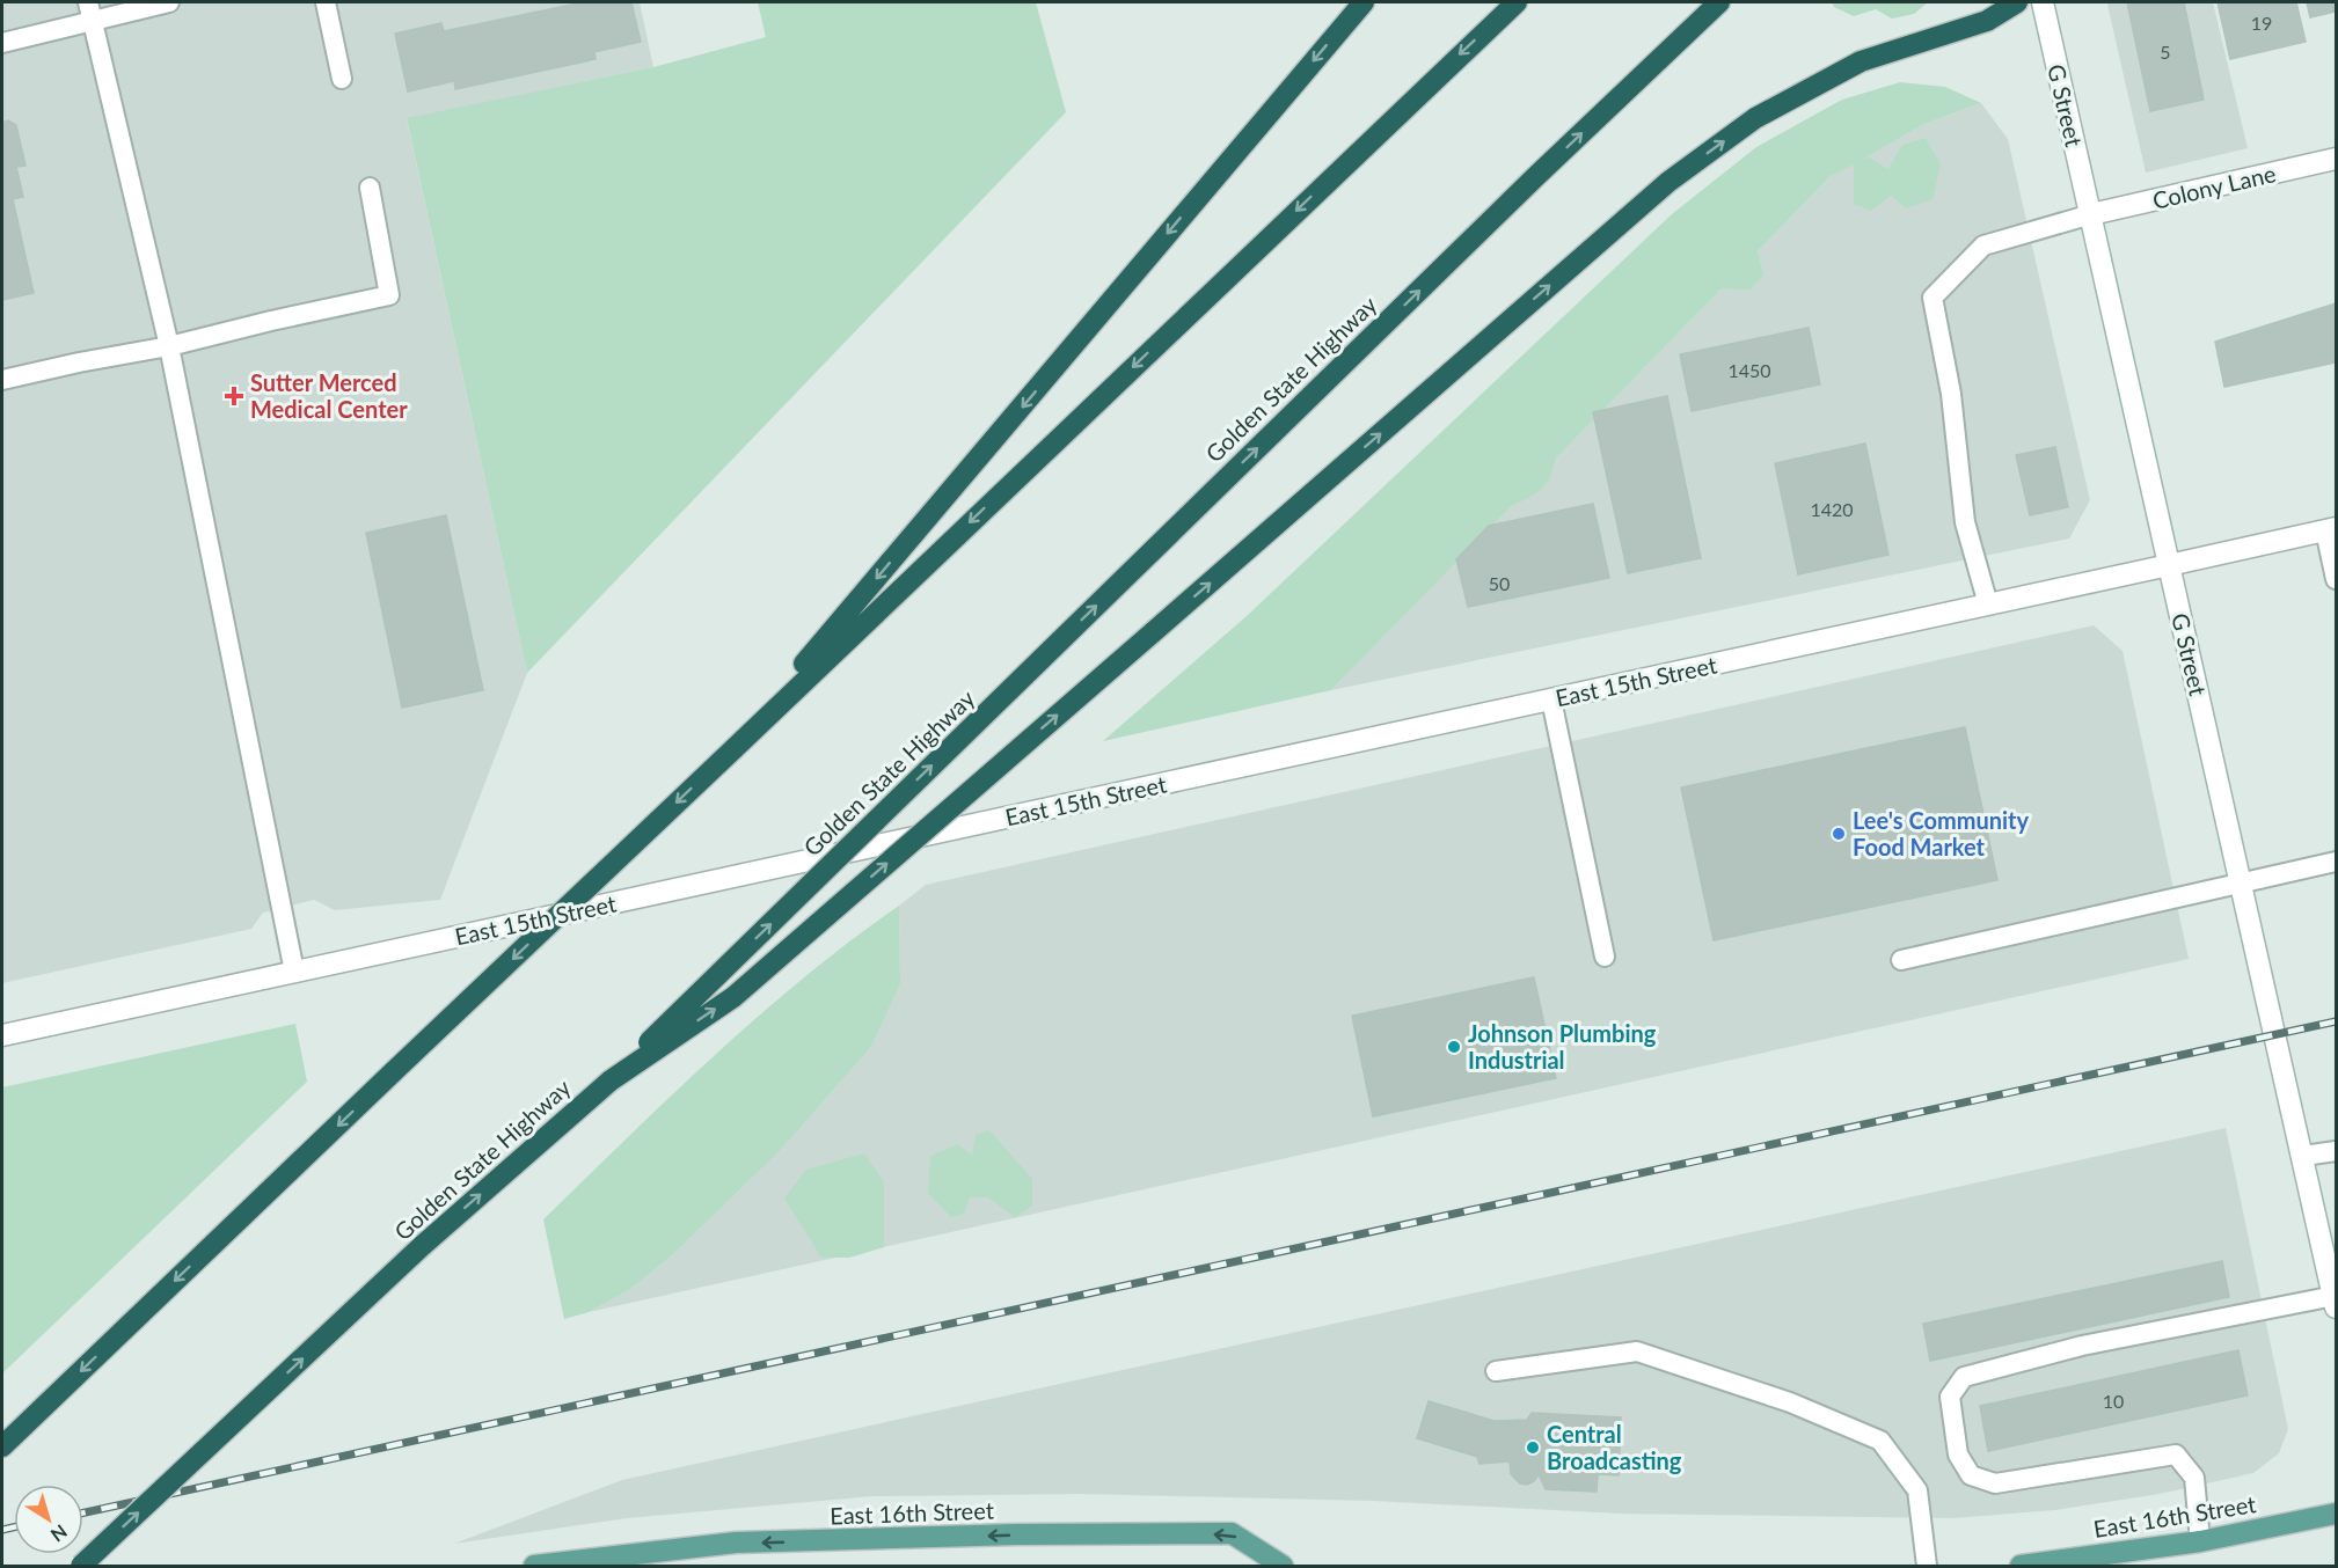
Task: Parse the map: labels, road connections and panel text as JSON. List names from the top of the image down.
{
  "streets": {
    "highway": ["Golden State Highway"],
    "main road": ["East 16th Street"],
    "street": ["G Street", "Colony Lane", "East 15th Street"]
  },
  "crossings": [
    ["G Street", "Colony Lane"],
    ["G Street", "East 15th Street"]
  ],
  "one_way": ["East 16th Street"],
  "places": {
    "health": ["Sutter Merced Medical Center"],
    "other": ["Lee's Community Food Market", "Johnson Plumbing Industrial", "Central Broadcasting"]
  },
  "house_numbers": [
    "19",
    "5",
    "1450",
    "1420",
    "50",
    "10"
  ],
  "north": "bottom right"
}
